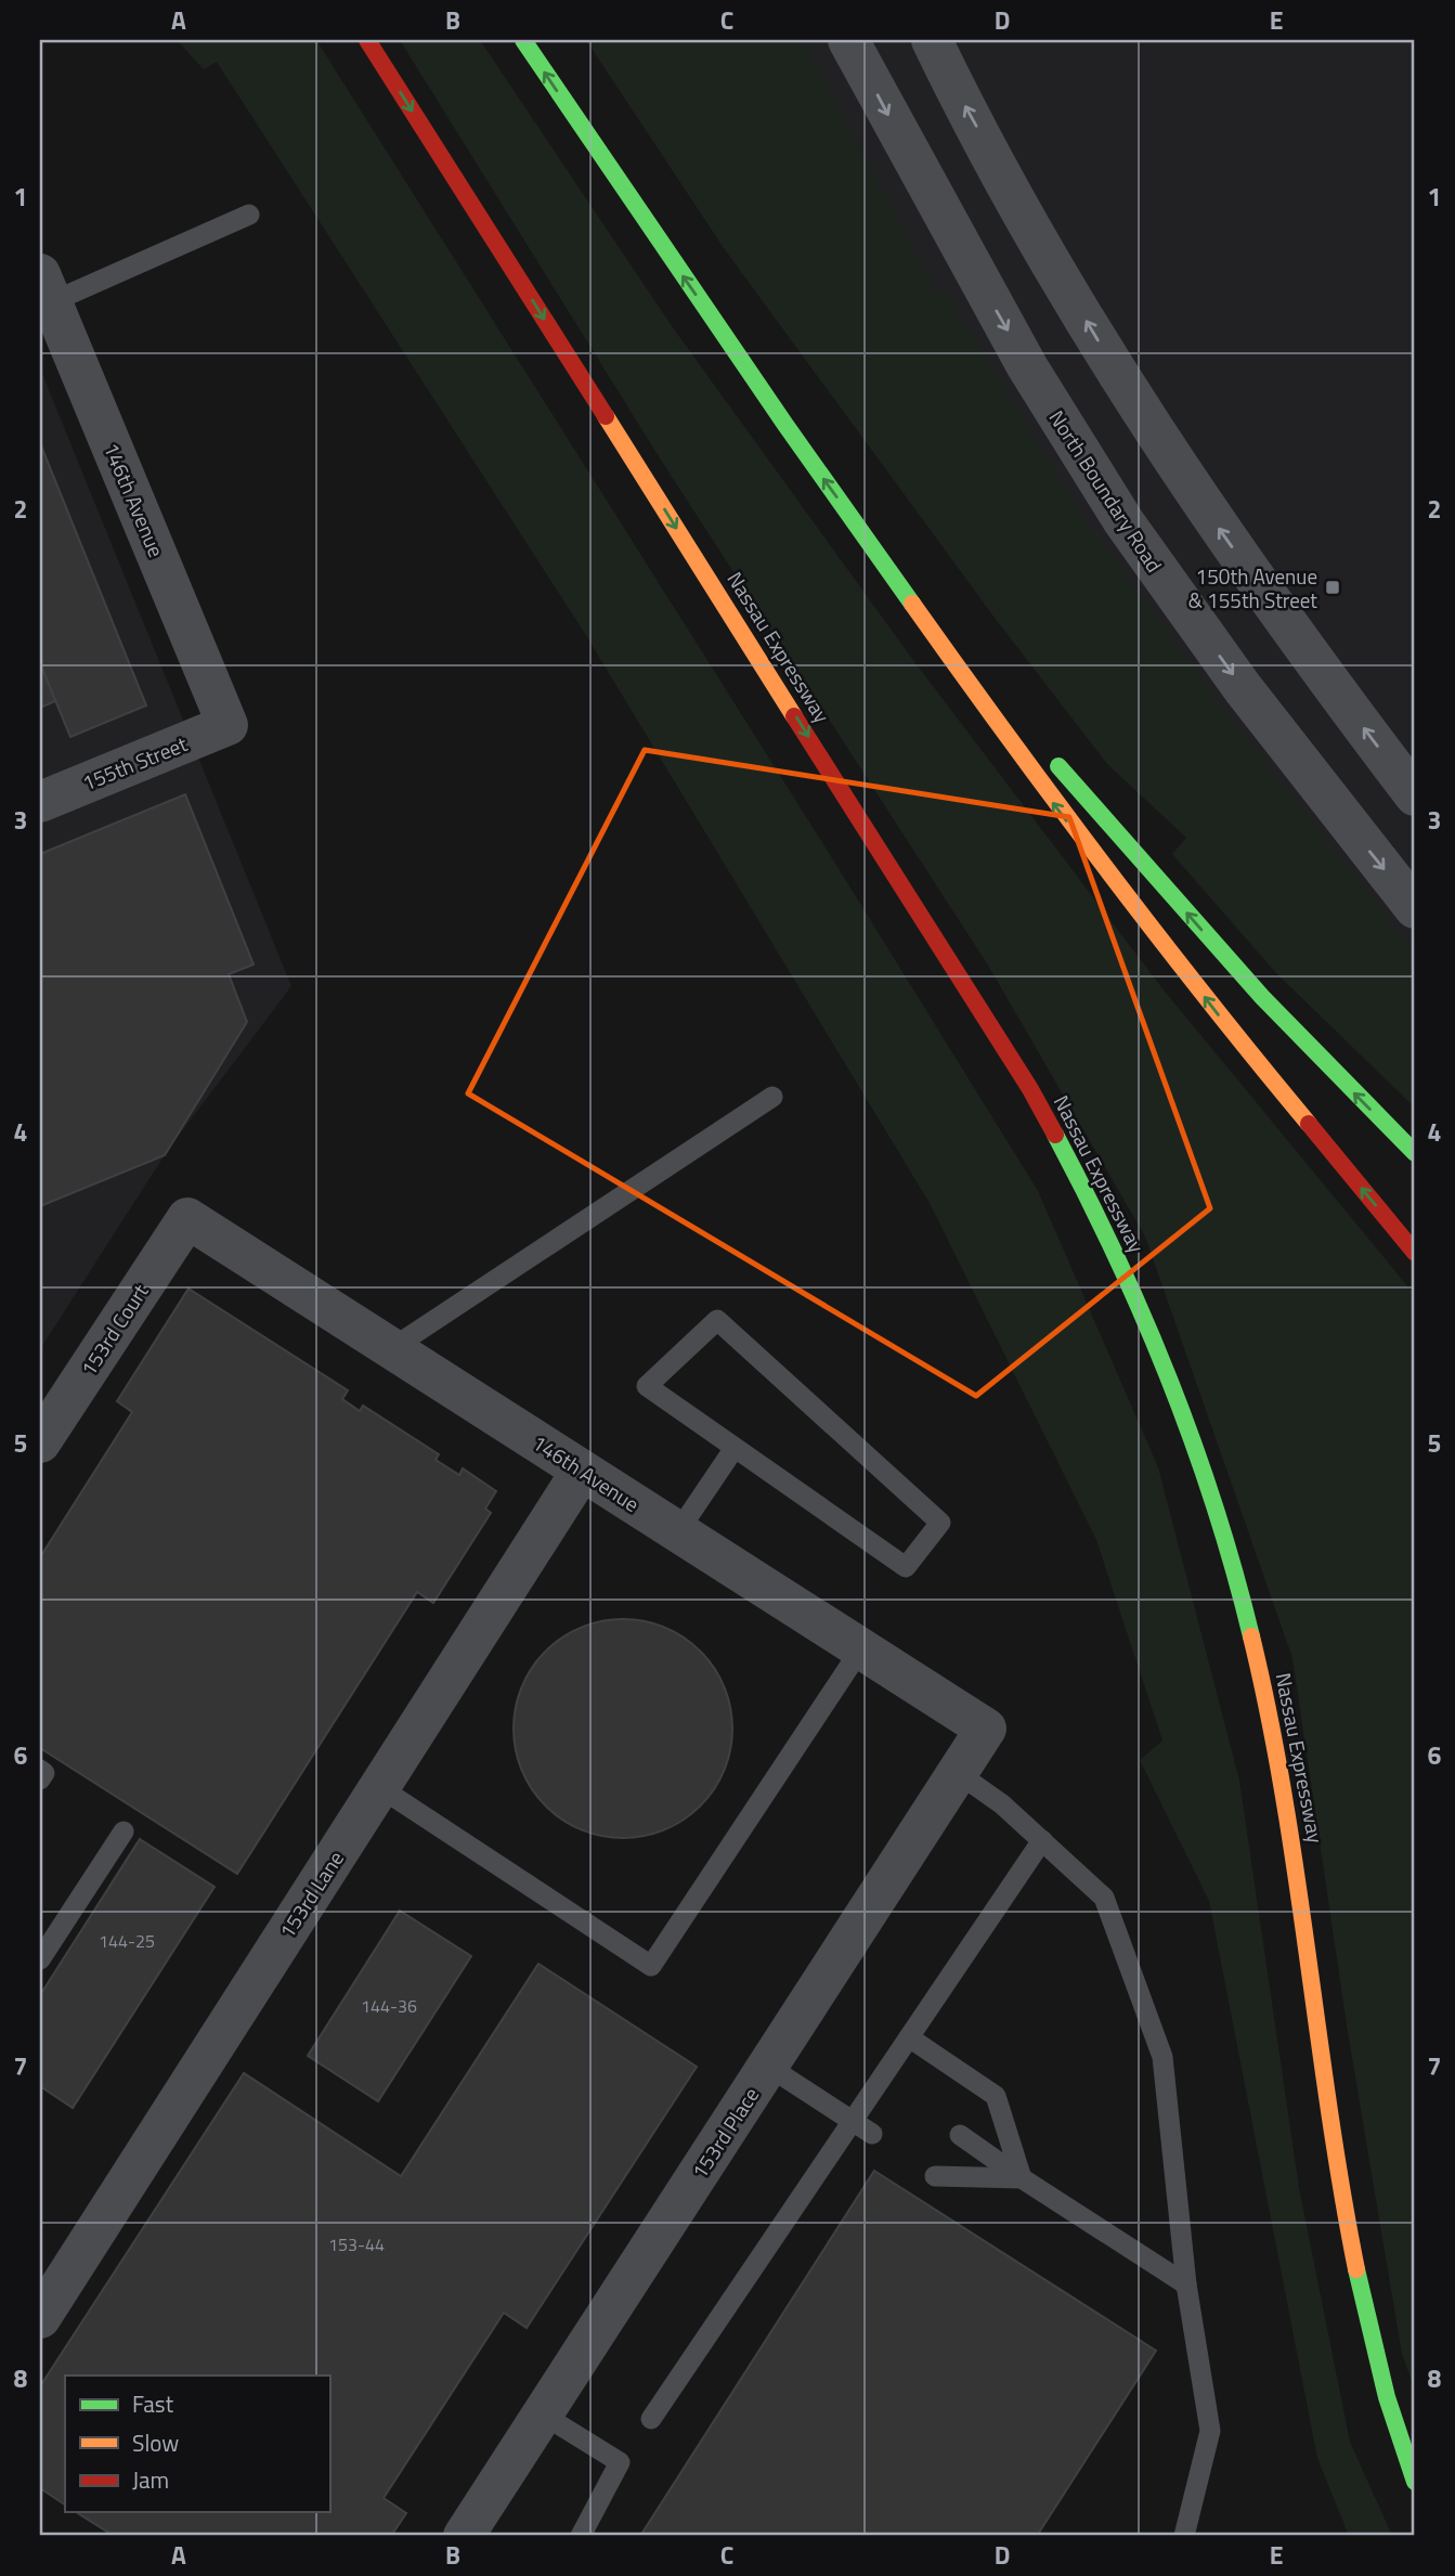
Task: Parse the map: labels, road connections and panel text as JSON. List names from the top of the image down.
{
  "streets": {
    "highway": ["Nassau Expressway"],
    "street": [
      "North Boundary Road",
      "146th Avenue",
      "155th Street",
      "153rd Court",
      "153rd Lane",
      "153rd Place"
    ]
  },
  "crossings": [
    ["146th Avenue", "155th Street"],
    ["146th Avenue", "153rd Court"],
    ["146th Avenue", "153rd Lane"],
    ["146th Avenue", "153rd Place"]
  ],
  "one_way": ["Nassau Expressway"],
  "places": {
    "transit": ["150th Avenue & 155th Street"]
  },
  "house_numbers": ["144-25", "144-36", "153-44"],
  "legend": ["Fast", "Slow", "Jam"],
  "grid": {
    "columns": [
      "A",
      "B",
      "C",
      "D",
      "E"
    ],
    "rows": [
      "1",
      "2",
      "3",
      "4",
      "5",
      "6",
      "7",
      "8"
    ]
  }
}
